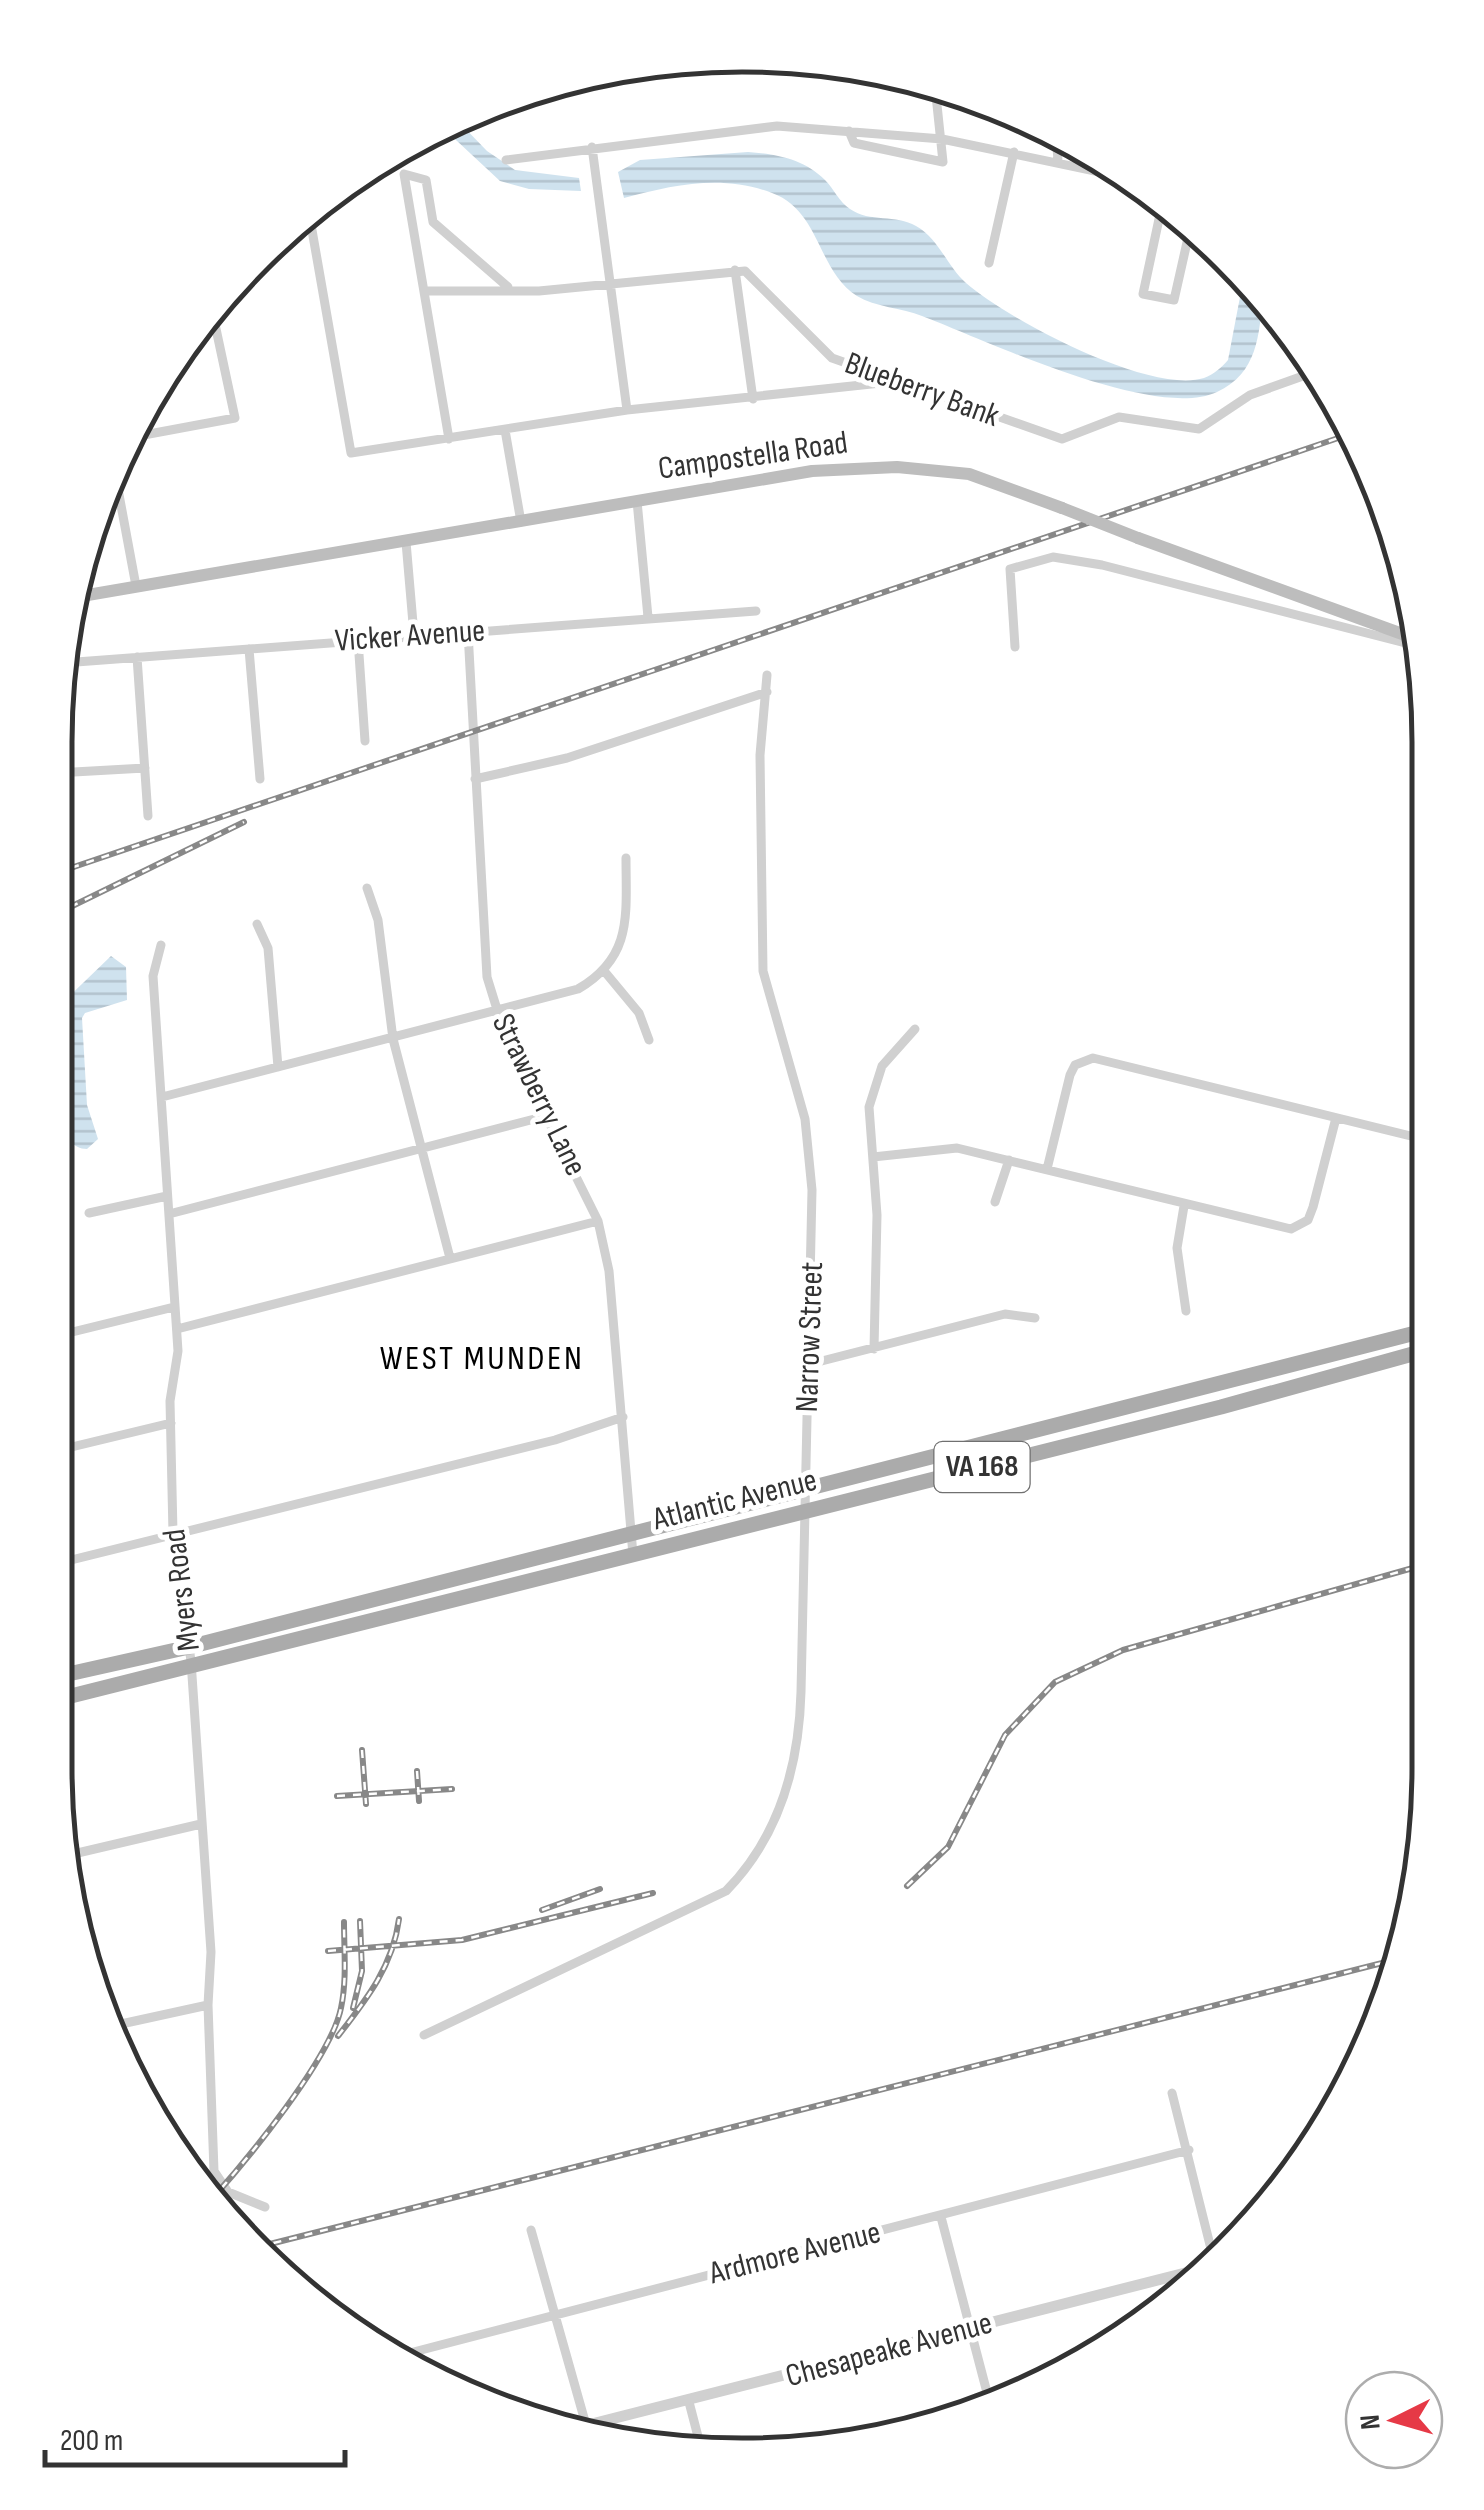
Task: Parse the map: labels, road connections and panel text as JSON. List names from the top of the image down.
{
  "streets": {
    "main road": ["Campostella Road", "VA 168", "Atlantic Avenue"],
    "street": [
      "Blueberry Bank",
      "Vicker Avenue",
      "Strawberry Lane",
      "Narrow Street",
      "Myers Road",
      "Ardmore Avenue",
      "Chesapeake Avenue"
    ]
  },
  "crossings": [
    ["Vicker Avenue", "Strawberry Lane"],
    ["Strawberry Lane", "Atlantic Avenue"],
    ["Narrow Street", "Atlantic Avenue"],
    ["Atlantic Avenue", "Myers Road"]
  ],
  "districts": ["WEST MUNDEN"],
  "scale_bar": "200 m",
  "north": "left"
}
